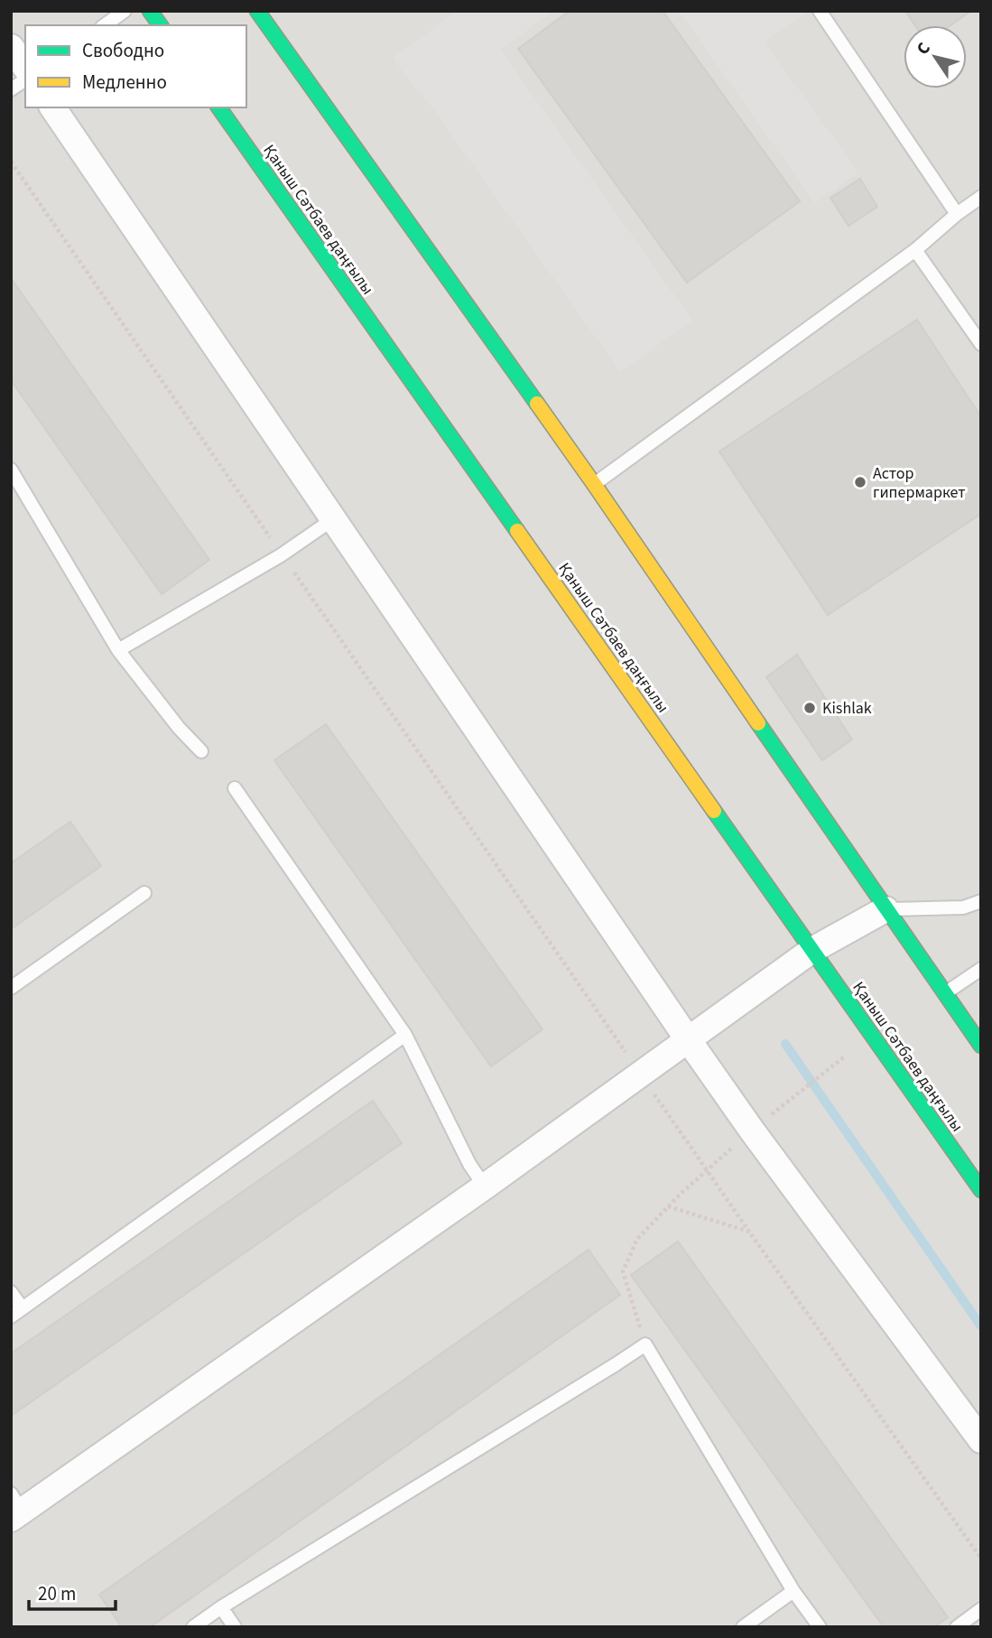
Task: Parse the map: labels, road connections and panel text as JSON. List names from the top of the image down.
{
  "streets": {
    "main road": ["Қаныш Сәтбаев даңғылы"]
  },
  "places": ["Астор гипермаркет", "Kishlak"],
  "legend": ["Свободно", "Медленно"],
  "scale_bar": "20 m",
  "north": "top left"
}
